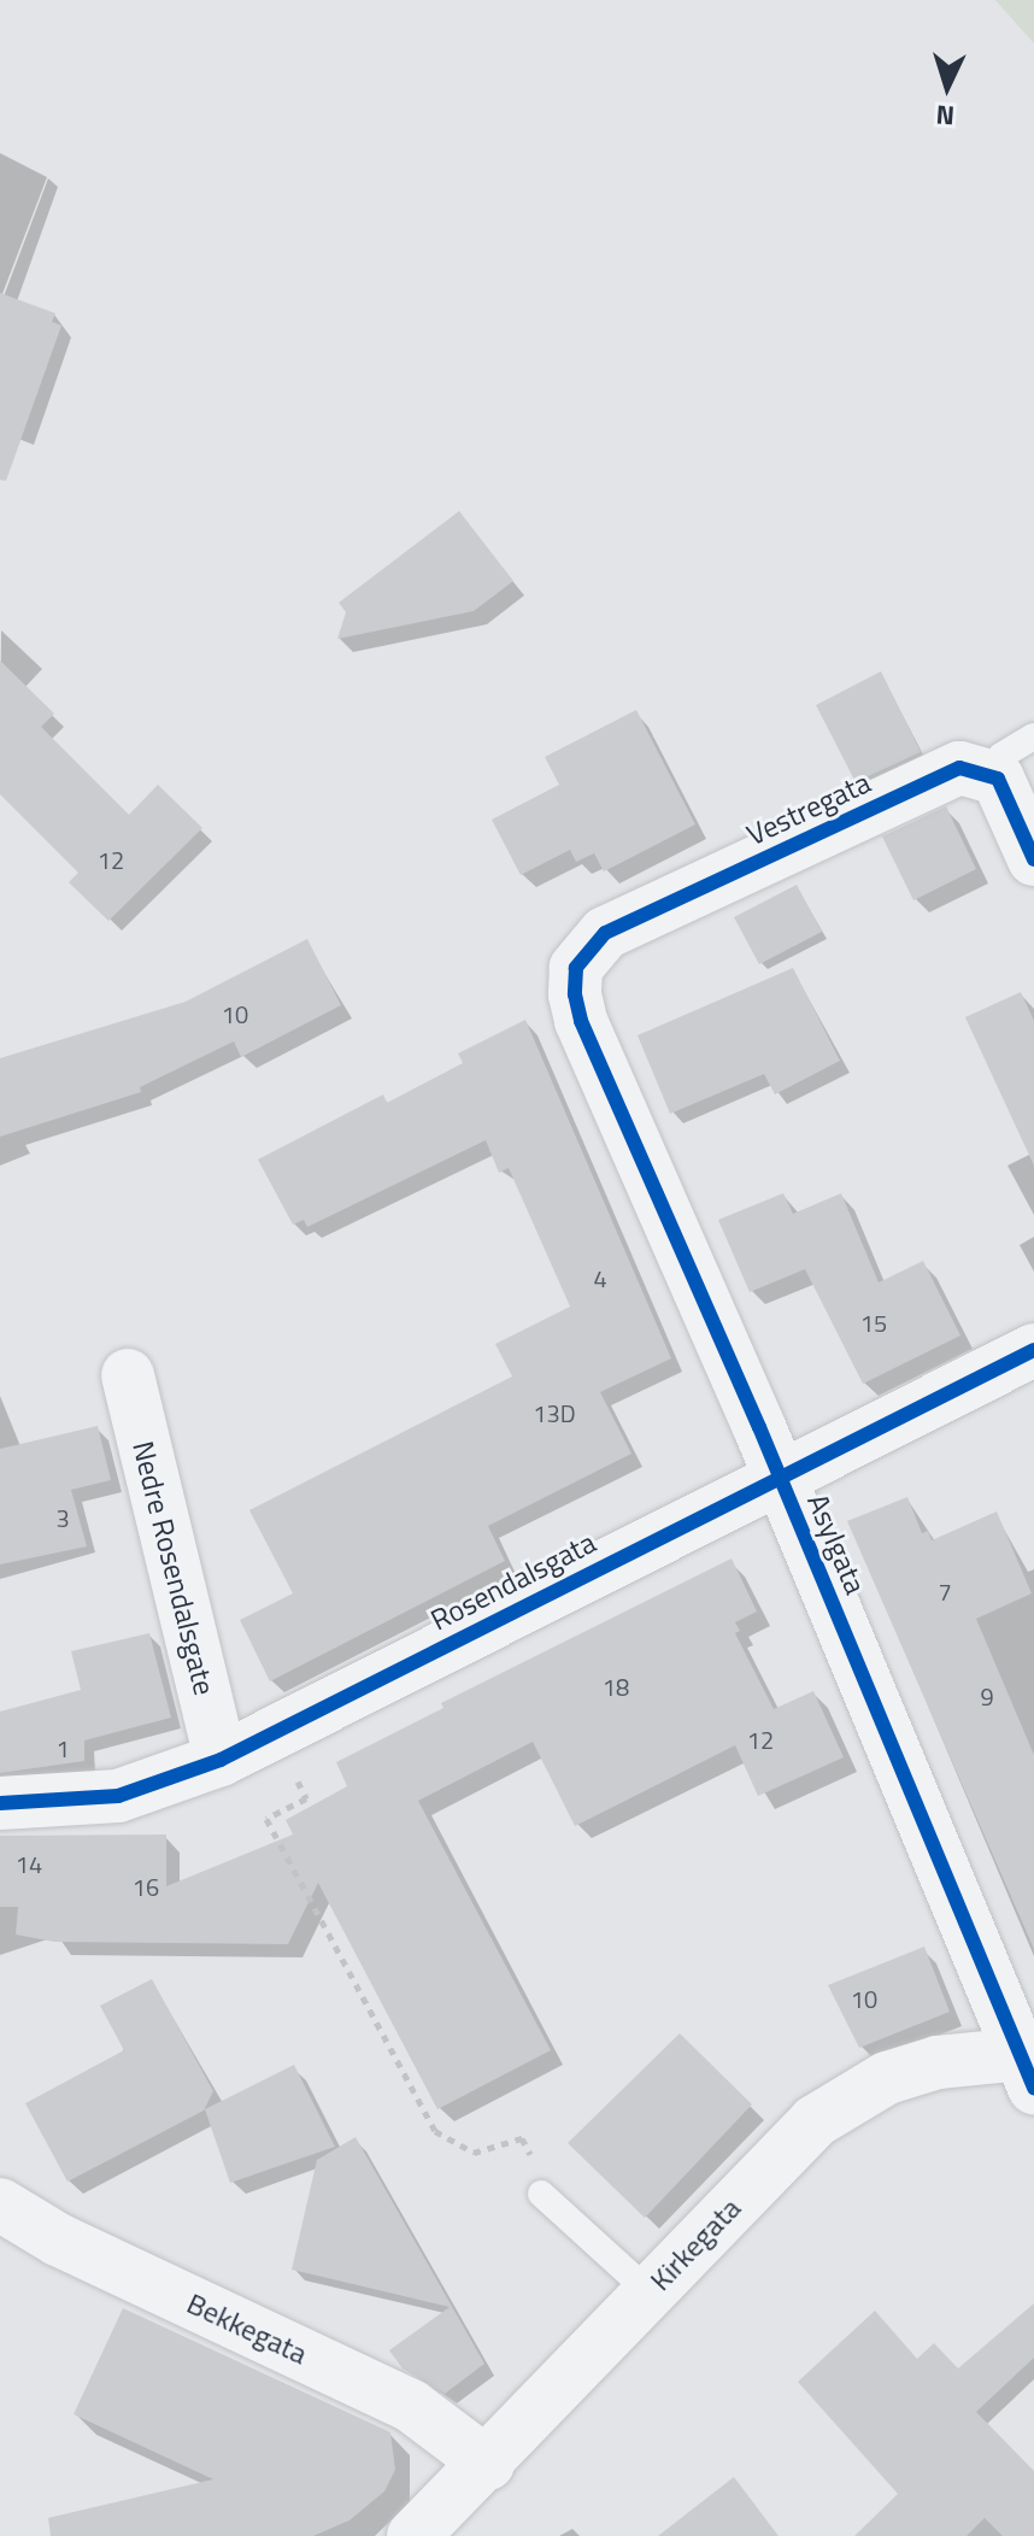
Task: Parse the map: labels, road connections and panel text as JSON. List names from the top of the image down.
{
  "streets": {
    "street": [
      "Vestregata",
      "Asylgata",
      "Nedre Rosendalsgate",
      "Rosendalsgata",
      "Kirkegata",
      "Bekkegata"
    ]
  },
  "crossings": [
    ["Vestregata", "Asylgata"],
    ["Asylgata", "Rosendalsgata"],
    ["Asylgata", "Kirkegata"],
    ["Nedre Rosendalsgate", "Rosendalsgata"],
    ["Kirkegata", "Bekkegata"]
  ],
  "house_numbers": [
    "12",
    "10",
    "4",
    "15",
    "13D",
    "3",
    "7",
    "18",
    "9",
    "12",
    "1",
    "14",
    "16",
    "10"
  ],
  "north": "bottom"
}
